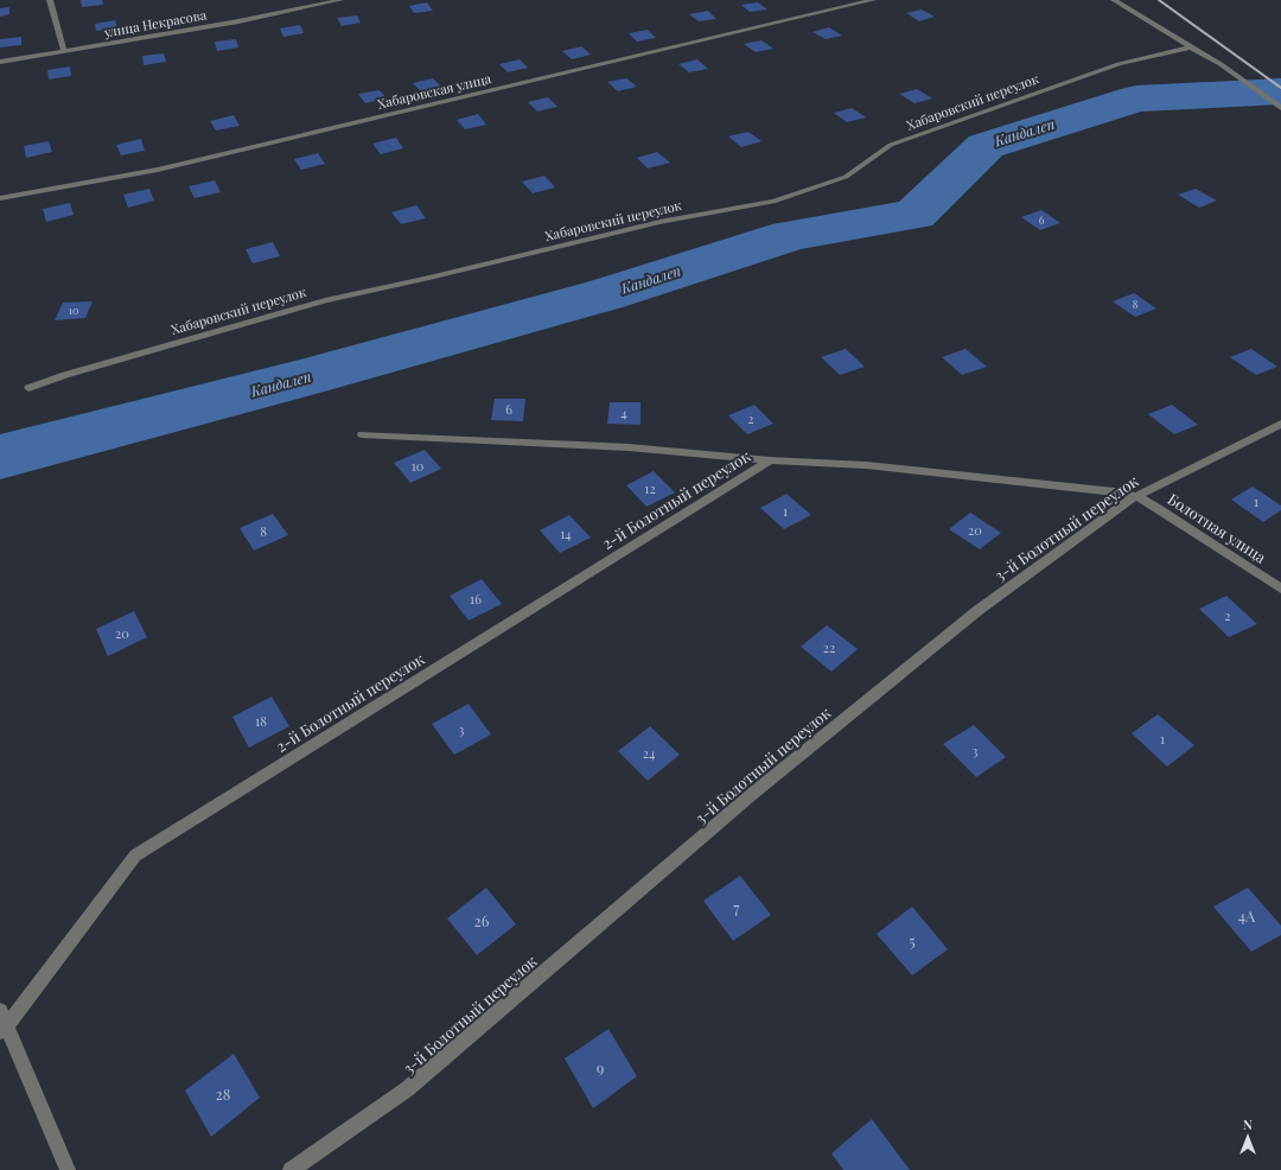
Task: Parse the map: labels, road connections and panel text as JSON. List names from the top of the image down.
{
  "streets": {
    "street": [
      "улица Некрасова",
      "Хабаровская улица",
      "Хабаровский переулок",
      "2-й Болотный переулок",
      "3-й Болотный переулок",
      "Болотная улица"
    ]
  },
  "crossings": [
    ["2-й Болотный переулок", "3-й Болотный переулок"],
    ["2-й Болотный переулок", "Болотная улица"],
    ["3-й Болотный переулок", "Болотная улица"]
  ],
  "water": ["Кандалеп"],
  "house_numbers": [
    "6",
    "8",
    "10",
    "6",
    "4",
    "2",
    "10",
    "12",
    "1",
    "1",
    "20",
    "8",
    "14",
    "16",
    "2",
    "20",
    "22",
    "18",
    "3",
    "1",
    "3",
    "24",
    "7",
    "4А",
    "26",
    "5",
    "9",
    "28"
  ],
  "north": "top"
}
